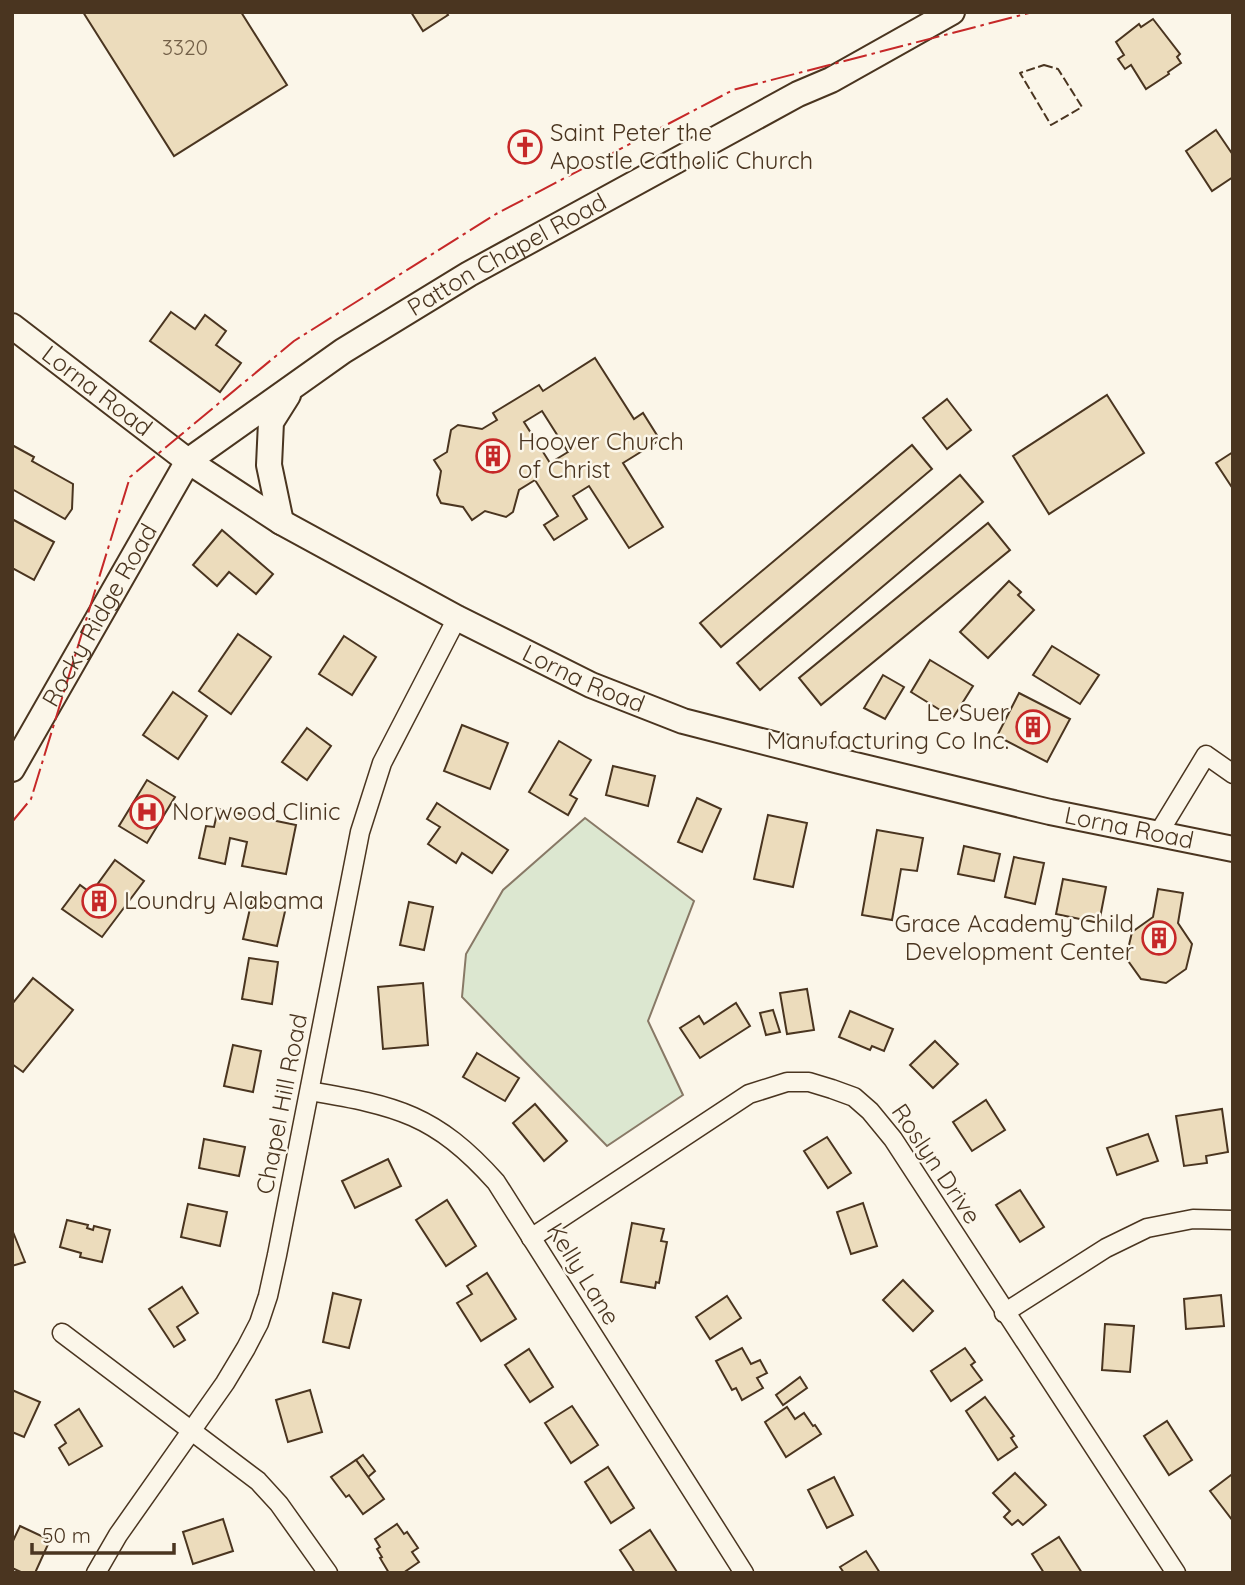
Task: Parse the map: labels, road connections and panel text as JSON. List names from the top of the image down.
{
  "streets": {
    "street": [
      "Patton Chapel Road",
      "Lorna Road",
      "Rocky Ridge Road",
      "Chapel Hill Road",
      "Roslyn Drive",
      "Kelly Lane"
    ]
  },
  "crossings": [
    ["Patton Chapel Road", "Lorna Road"],
    ["Patton Chapel Road", "Rocky Ridge Road"],
    ["Lorna Road", "Rocky Ridge Road"],
    ["Lorna Road", "Chapel Hill Road"],
    ["Chapel Hill Road", "Kelly Lane"],
    ["Roslyn Drive", "Kelly Lane"]
  ],
  "places": {
    "church": ["Saint Peter the Apostle Catholic Church"],
    "building": [
      "Hoover Church of Christ",
      "Le Suer Manufacturing Co Inc.",
      "Loundry Alabama",
      "Grace Academy Child Development Center"
    ],
    "hospital": ["Norwood Clinic"]
  },
  "house_numbers": ["3320"],
  "scale_bar": "50 m"
}
